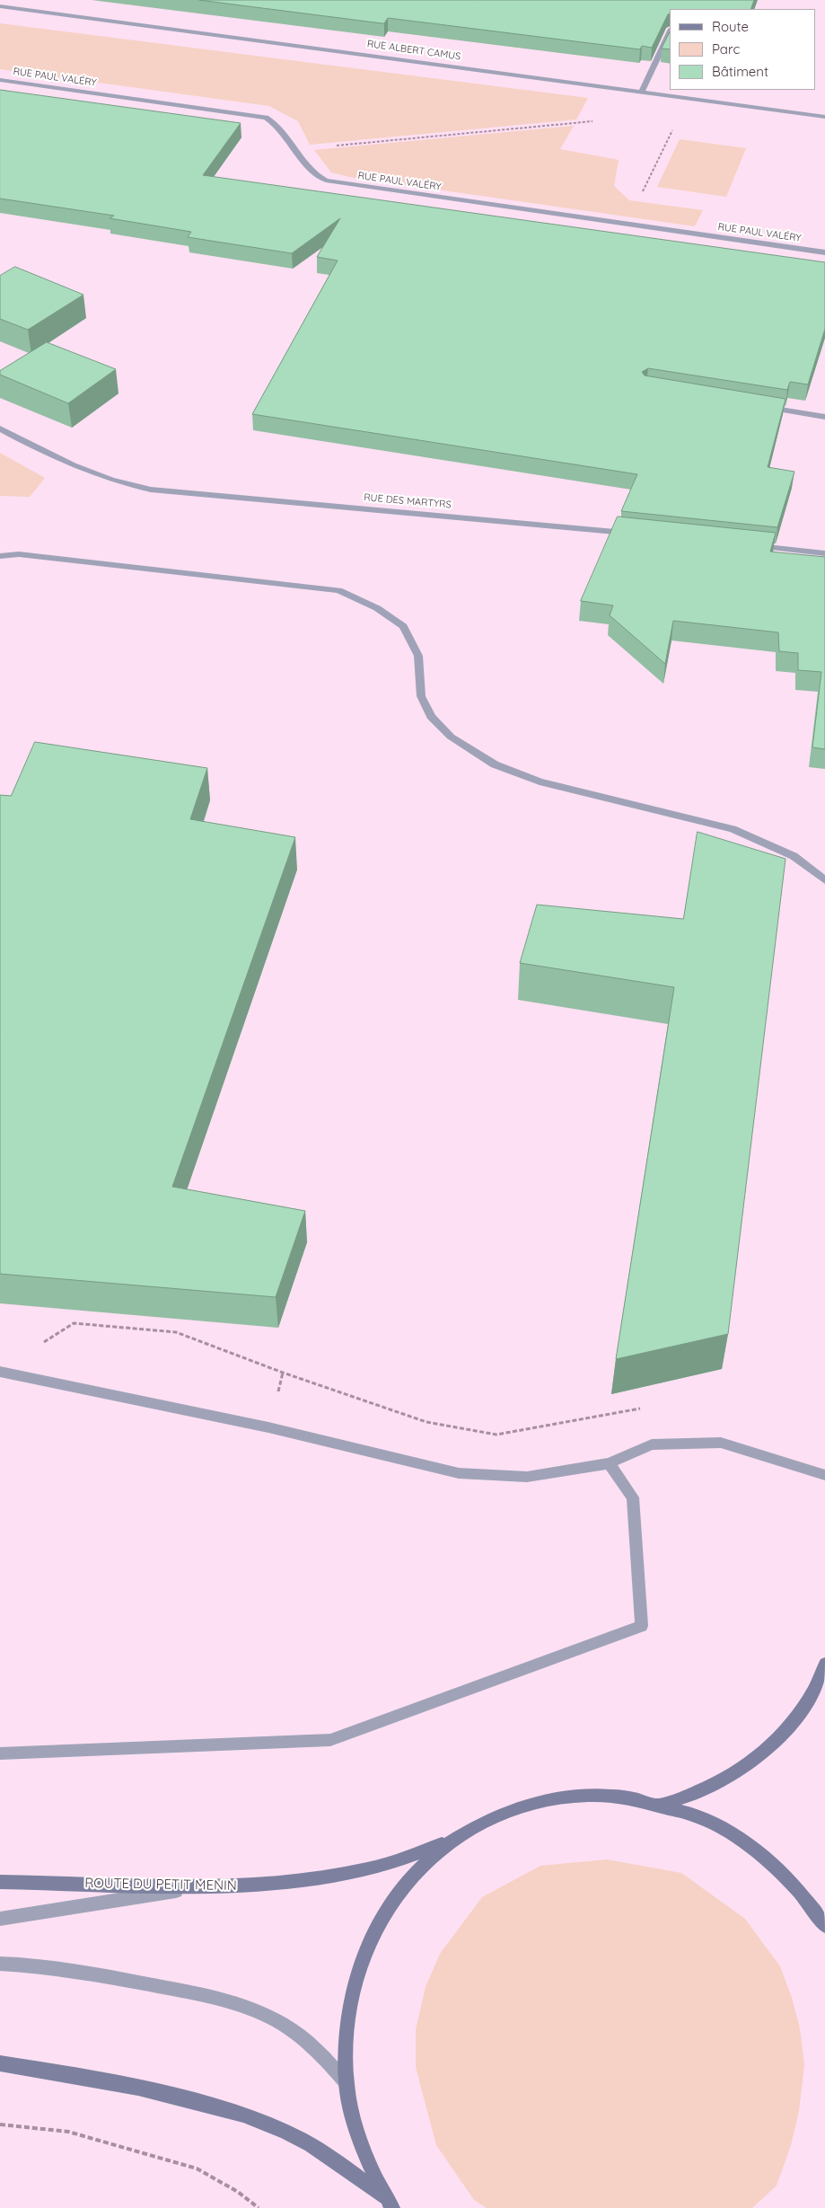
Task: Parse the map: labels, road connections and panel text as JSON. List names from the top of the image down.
{
  "streets": {
    "street": [
      "RUE ALBERT CAMUS",
      "RUE PAUL VALÉRY",
      "RUE DES MARTYRS",
      "ROUTE DU PETIT MENIN"
    ]
  },
  "legend": ["Route", "Parc", "Bâtiment"]
}
